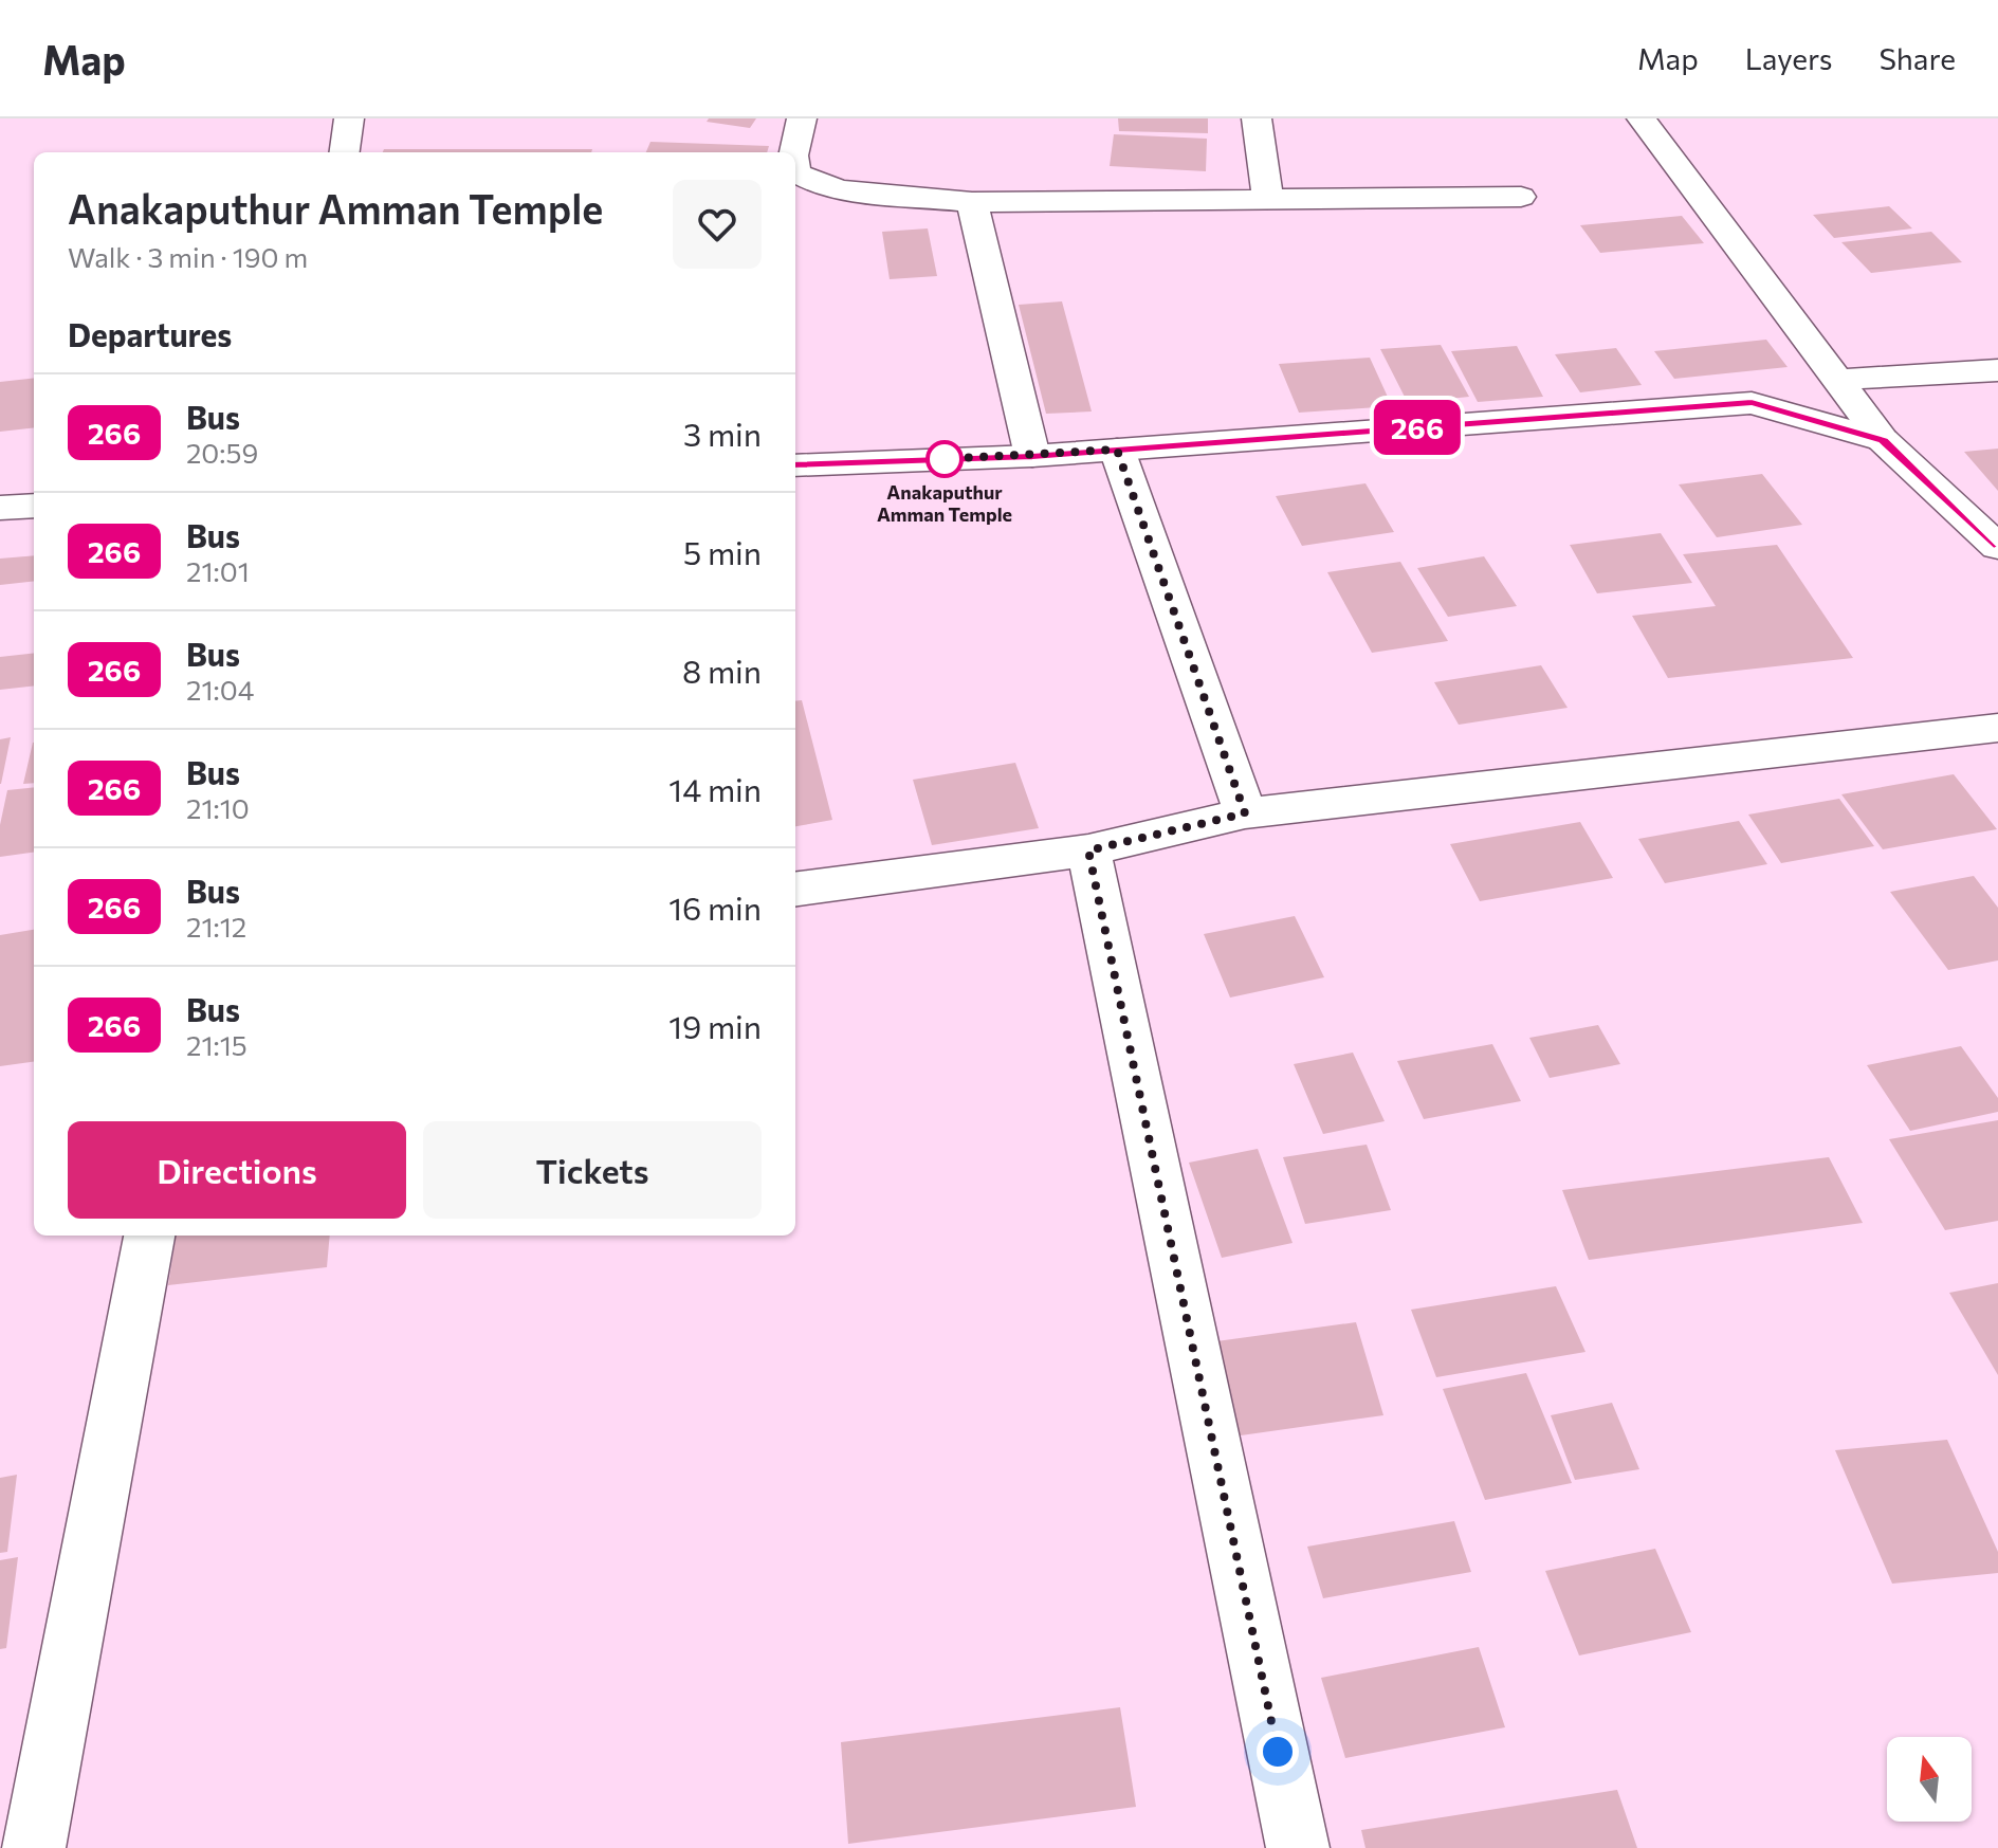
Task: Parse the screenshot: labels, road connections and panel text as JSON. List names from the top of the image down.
{
  "places": ["Anakaputhur Amman Temple"],
  "lines": ["bus line 266"],
  "north": "top",
  "page": {
    "header": "Map",
    "nav": ["Map", "Layers", "Share"],
    "on_map": "266",
    "heading": [
      ["Anakaputhur Amman Temple", "Walk · 3 min · 190 m"],
      "Departures"
    ],
    "list": [
      {
        "mark": "266",
        "name": "Bus",
        "note": "20:59",
        "value": "3 min"
      },
      {
        "mark": "266",
        "name": "Bus",
        "note": "21:01",
        "value": "5 min"
      },
      {
        "mark": "266",
        "name": "Bus",
        "note": "21:04",
        "value": "8 min"
      },
      {
        "mark": "266",
        "name": "Bus",
        "note": "21:10",
        "value": "14 min"
      },
      {
        "mark": "266",
        "name": "Bus",
        "note": "21:12",
        "value": "16 min"
      },
      {
        "mark": "266",
        "name": "Bus",
        "note": "21:15",
        "value": "19 min"
      }
    ],
    "buttons": ["Directions", "Tickets"]
  }
}
